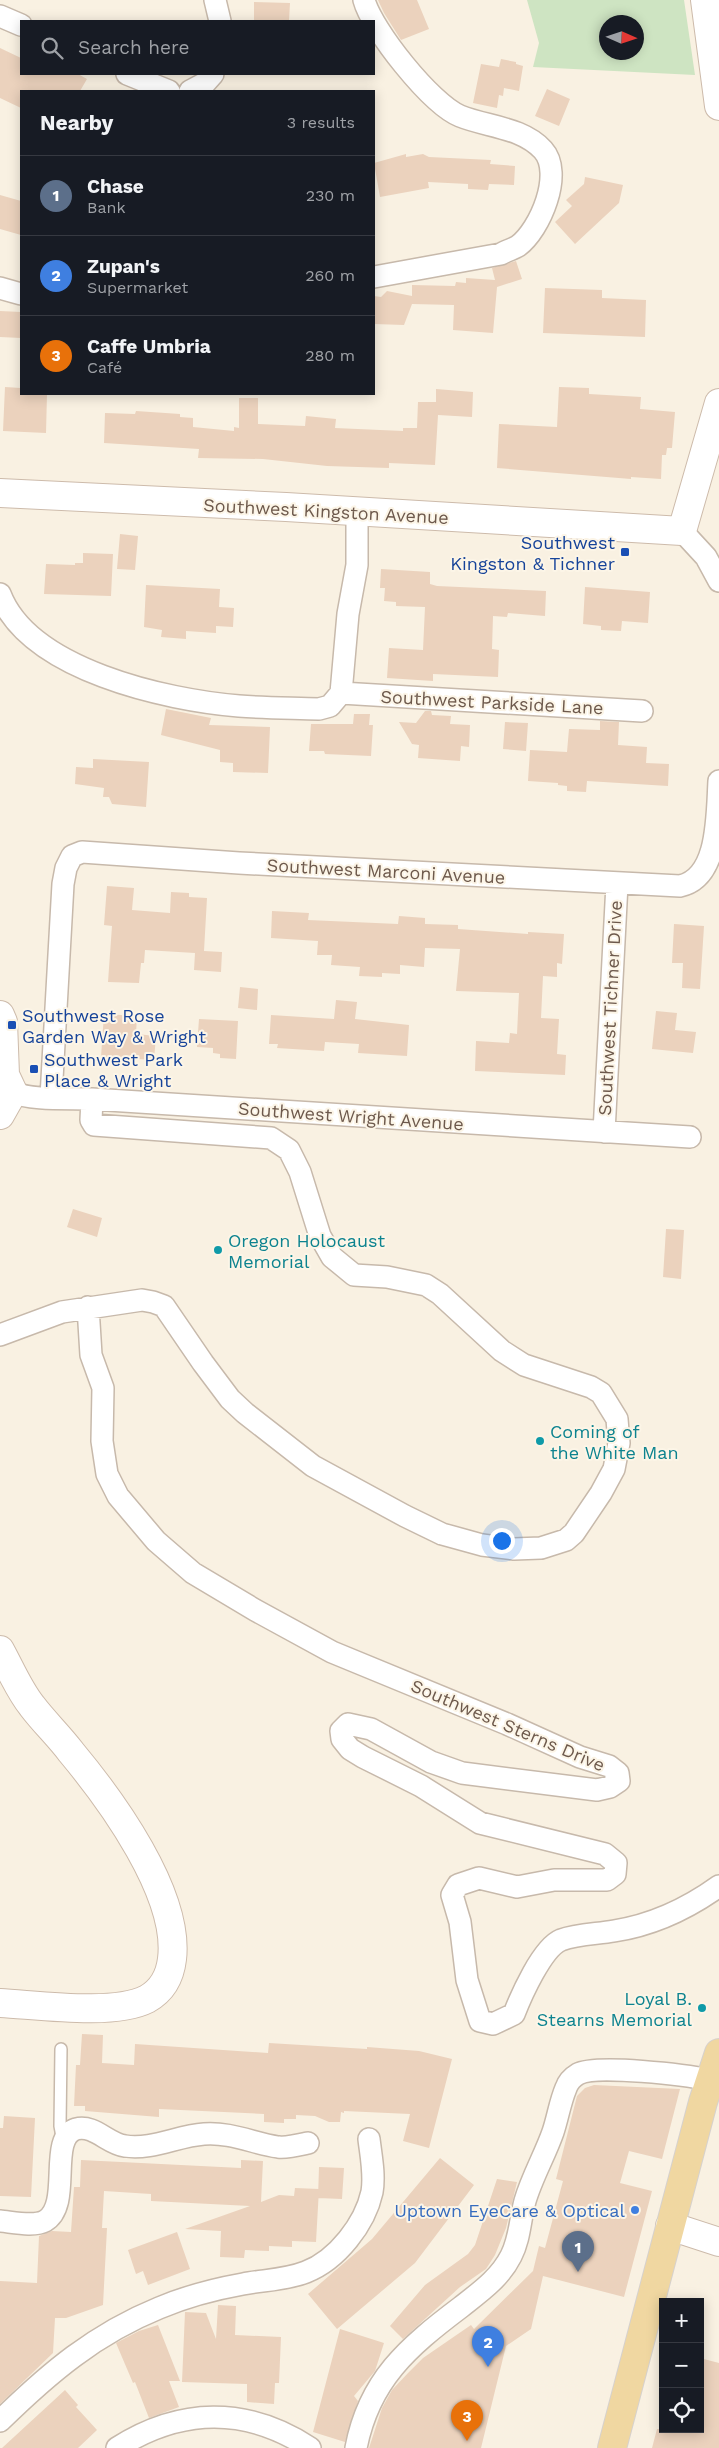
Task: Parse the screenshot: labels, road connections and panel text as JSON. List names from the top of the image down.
{
  "streets": {
    "street": [
      "Southwest Kingston Avenue",
      "Southwest Parkside Lane",
      "Southwest Marconi Avenue",
      "Southwest Tichner Drive",
      "Southwest Wright Avenue",
      "Southwest Sterns Drive"
    ]
  },
  "crossings": [
    ["Southwest Marconi Avenue", "Southwest Tichner Drive"],
    ["Southwest Marconi Avenue", "Southwest Wright Avenue"],
    ["Southwest Tichner Drive", "Southwest Wright Avenue"]
  ],
  "places": {
    "transit": ["Southwest Kingston & Tichner", "Southwest Rose Garden Way & Wright", "Southwest Park Place & Wright"],
    "other": [
      "Oregon Holocaust Memorial",
      "Coming of the White Man",
      "Loyal B. Stearns Memorial",
      "Uptown EyeCare & Optical"
    ]
  },
  "north": "right",
  "page": {
    "search": "Search here",
    "heading": ["Nearby", "3 results"],
    "list": [
      {
        "mark": "1",
        "name": "Chase",
        "note": "Bank",
        "value": "230 m"
      },
      {
        "mark": "2",
        "name": "Zupan's",
        "note": "Supermarket",
        "value": "260 m"
      },
      {
        "mark": "3",
        "name": "Caffe Umbria",
        "note": "Café",
        "value": "280 m"
      }
    ],
    "pins": ["1", "2", "3"],
    "map_buttons": ["+", "−"]
  }
}
